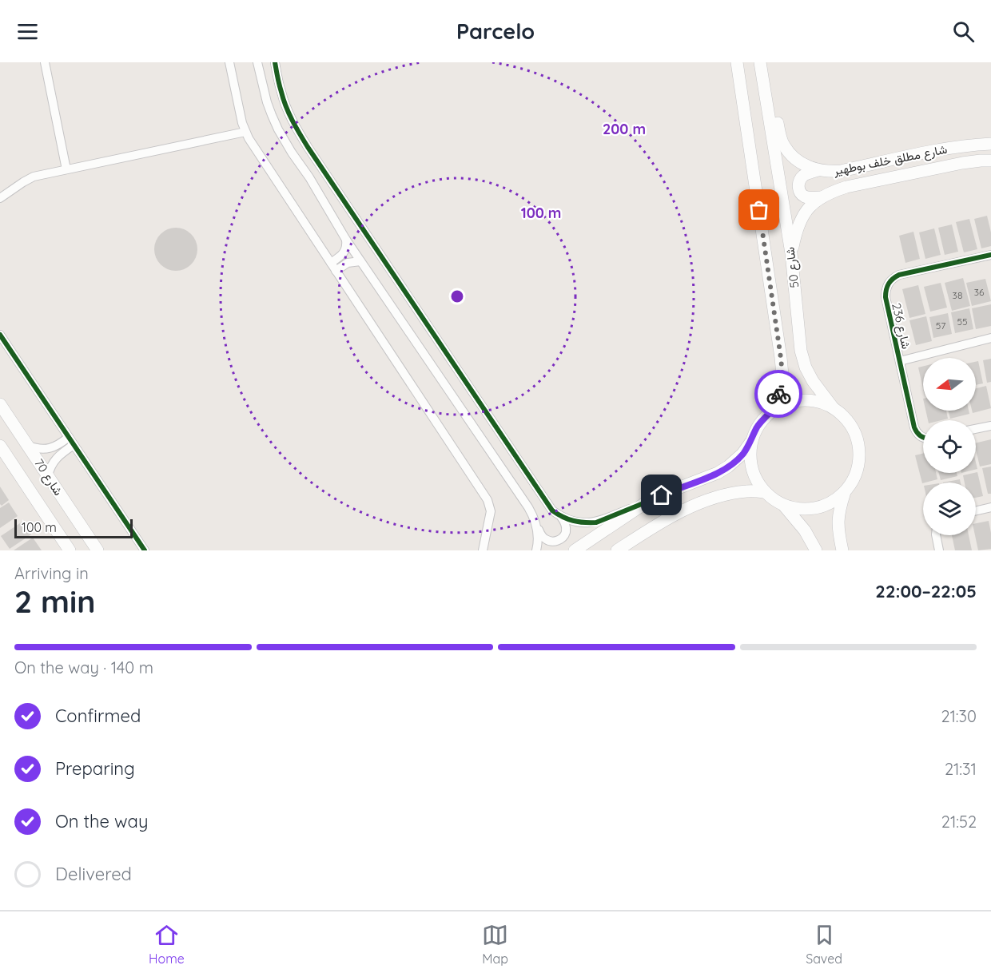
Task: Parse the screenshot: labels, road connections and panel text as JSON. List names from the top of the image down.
{
  "streets": {
    "main road": ["شارع مطلق خلف بوطهير", "شارع 50", "شارع 70"],
    "street": ["شارع 236"]
  },
  "crossings": [
    ["شارع مطلق خلف بوطهير", "شارع 50"]
  ],
  "house_numbers": [
    "36",
    "38",
    "55",
    "57"
  ],
  "scale_bar": "100 m",
  "north": "left",
  "page": {
    "header": "Parcelo",
    "scale": "100 m",
    "heading": ["2 min", "Arriving in", "22:00–22:05"],
    "bar": "On the way · 140 m",
    "list": [
      ["Confirmed", "21:30"],
      ["Preparing", "21:31"],
      ["On the way", "21:52"],
      "Delivered"
    ],
    "tabs": ["Home", "Map", "Saved"]
  },
  "rings": ["200 m", "100 m"]
}
